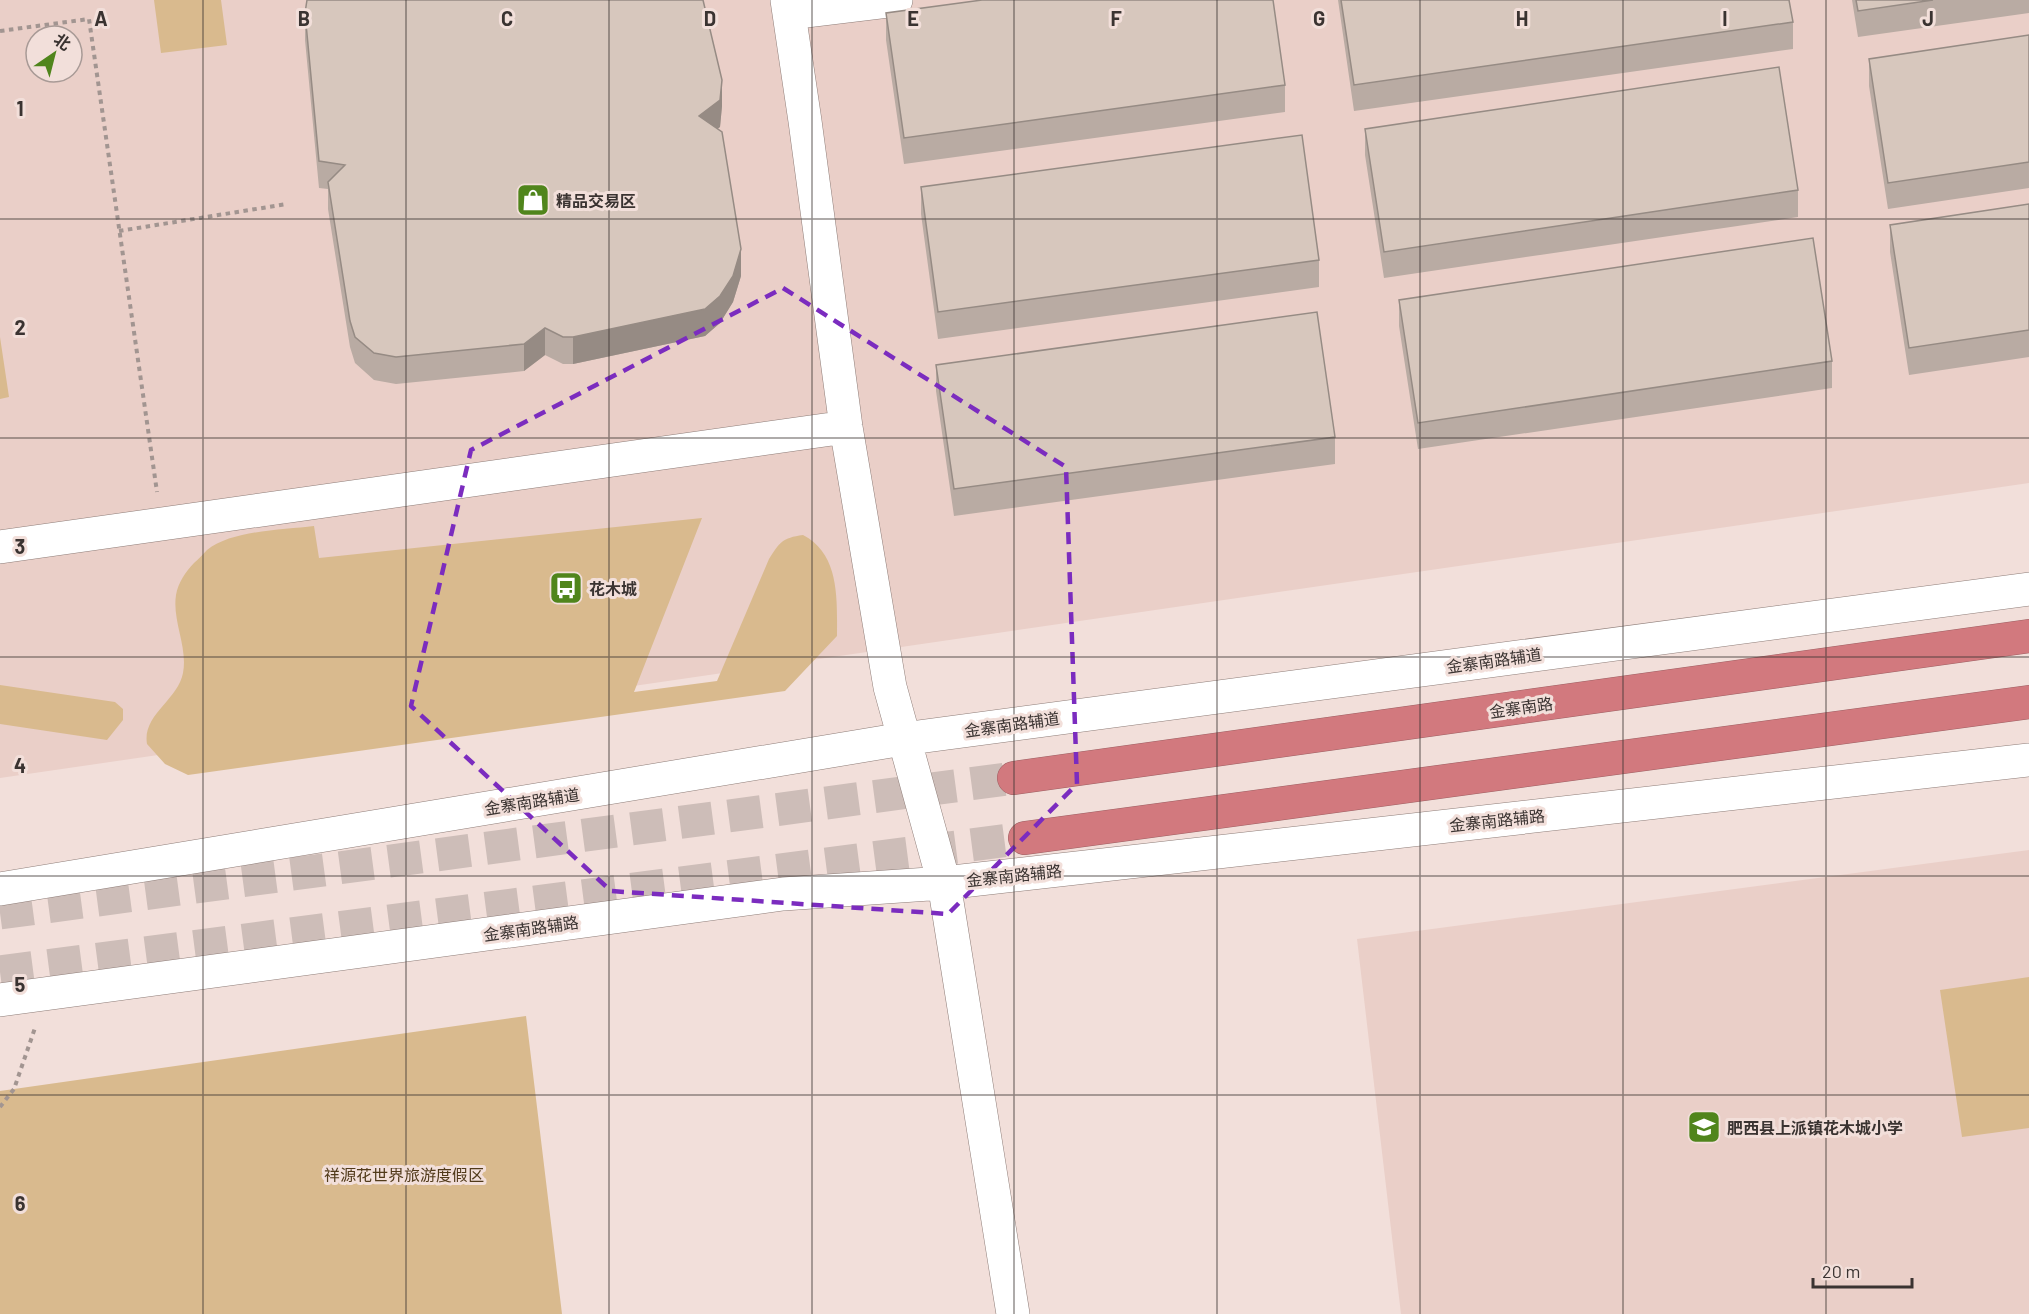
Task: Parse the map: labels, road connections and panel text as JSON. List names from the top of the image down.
{
  "streets": {
    "highway": ["金寨南路"],
    "street": ["金寨南路辅道", "金寨南路辅路"]
  },
  "parks": ["祥源花世界旅游度假区"],
  "places": {
    "shop": ["精品交易区"],
    "bus stop": ["花木城"],
    "school or university": ["肥西县上派镇花木城小学"]
  },
  "scale_bar": "20 m",
  "north": "top right",
  "grid": {
    "columns": [
      "A",
      "B",
      "C",
      "D",
      "E",
      "F",
      "G",
      "H",
      "I",
      "J"
    ],
    "rows": [
      "1",
      "2",
      "3",
      "4",
      "5",
      "6"
    ]
  }
}
